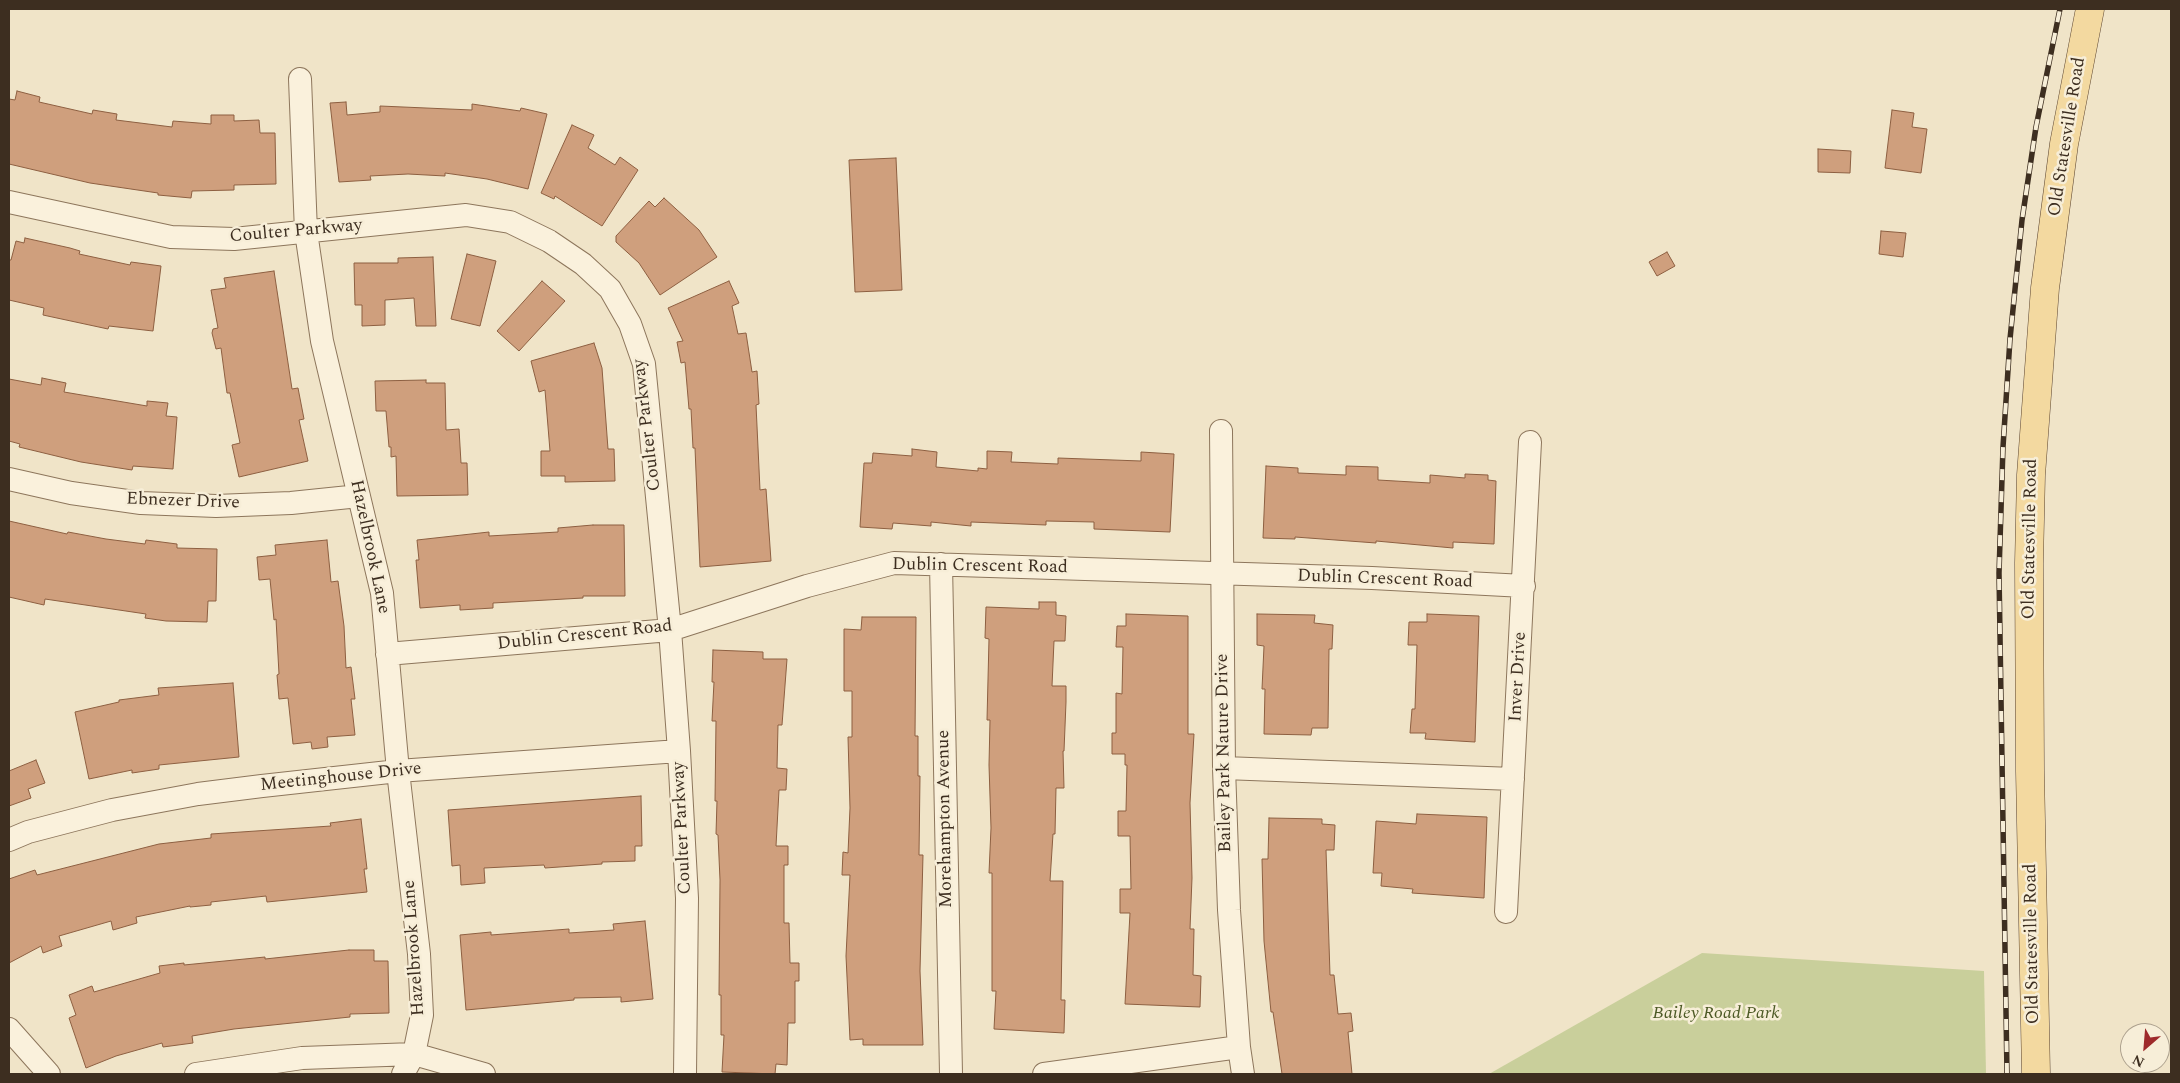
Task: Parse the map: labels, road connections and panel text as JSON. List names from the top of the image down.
{
  "streets": {
    "main road": ["Old Statesville Road"],
    "street": [
      "Coulter Parkway",
      "Ebnezer Drive",
      "Hazelbrook Lane",
      "Dublin Crescent Road",
      "Inver Drive",
      "Bailey Park Nature Drive",
      "Meetinghouse Drive",
      "Morehampton Avenue"
    ]
  },
  "crossings": [
    ["Coulter Parkway", "Hazelbrook Lane"],
    ["Coulter Parkway", "Dublin Crescent Road"],
    ["Coulter Parkway", "Meetinghouse Drive"],
    ["Ebnezer Drive", "Hazelbrook Lane"],
    ["Hazelbrook Lane", "Dublin Crescent Road"],
    ["Hazelbrook Lane", "Meetinghouse Drive"],
    ["Dublin Crescent Road", "Inver Drive"],
    ["Dublin Crescent Road", "Bailey Park Nature Drive"],
    ["Dublin Crescent Road", "Morehampton Avenue"]
  ],
  "parks": ["Bailey Road Park"],
  "north": "bottom left"
}
